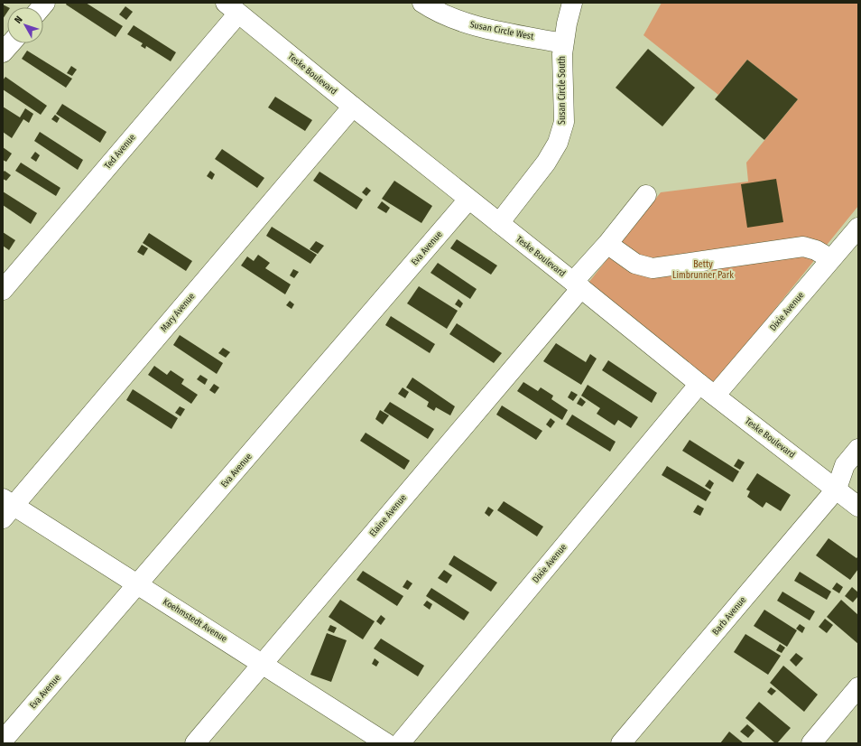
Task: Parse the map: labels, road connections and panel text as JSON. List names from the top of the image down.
{
  "streets": {
    "street": [
      "Susan Circle West",
      "Teske Boulevard",
      "Susan Circle South",
      "Ted Avenue",
      "Eva Avenue",
      "Dixie Avenue",
      "Mary Avenue",
      "Elaine Avenue",
      "Barb Avenue",
      "Koehmstedt Avenue"
    ]
  },
  "crossings": [
    ["Susan Circle West", "Susan Circle South"],
    ["Teske Boulevard", "Susan Circle South"],
    ["Teske Boulevard", "Ted Avenue"],
    ["Teske Boulevard", "Eva Avenue"],
    ["Teske Boulevard", "Dixie Avenue"],
    ["Teske Boulevard", "Mary Avenue"],
    ["Teske Boulevard", "Elaine Avenue"],
    ["Teske Boulevard", "Barb Avenue"],
    ["Eva Avenue", "Koehmstedt Avenue"],
    ["Mary Avenue", "Koehmstedt Avenue"],
    ["Elaine Avenue", "Koehmstedt Avenue"]
  ],
  "parks": ["Betty Limbrunner Park"],
  "north": "top left"
}
